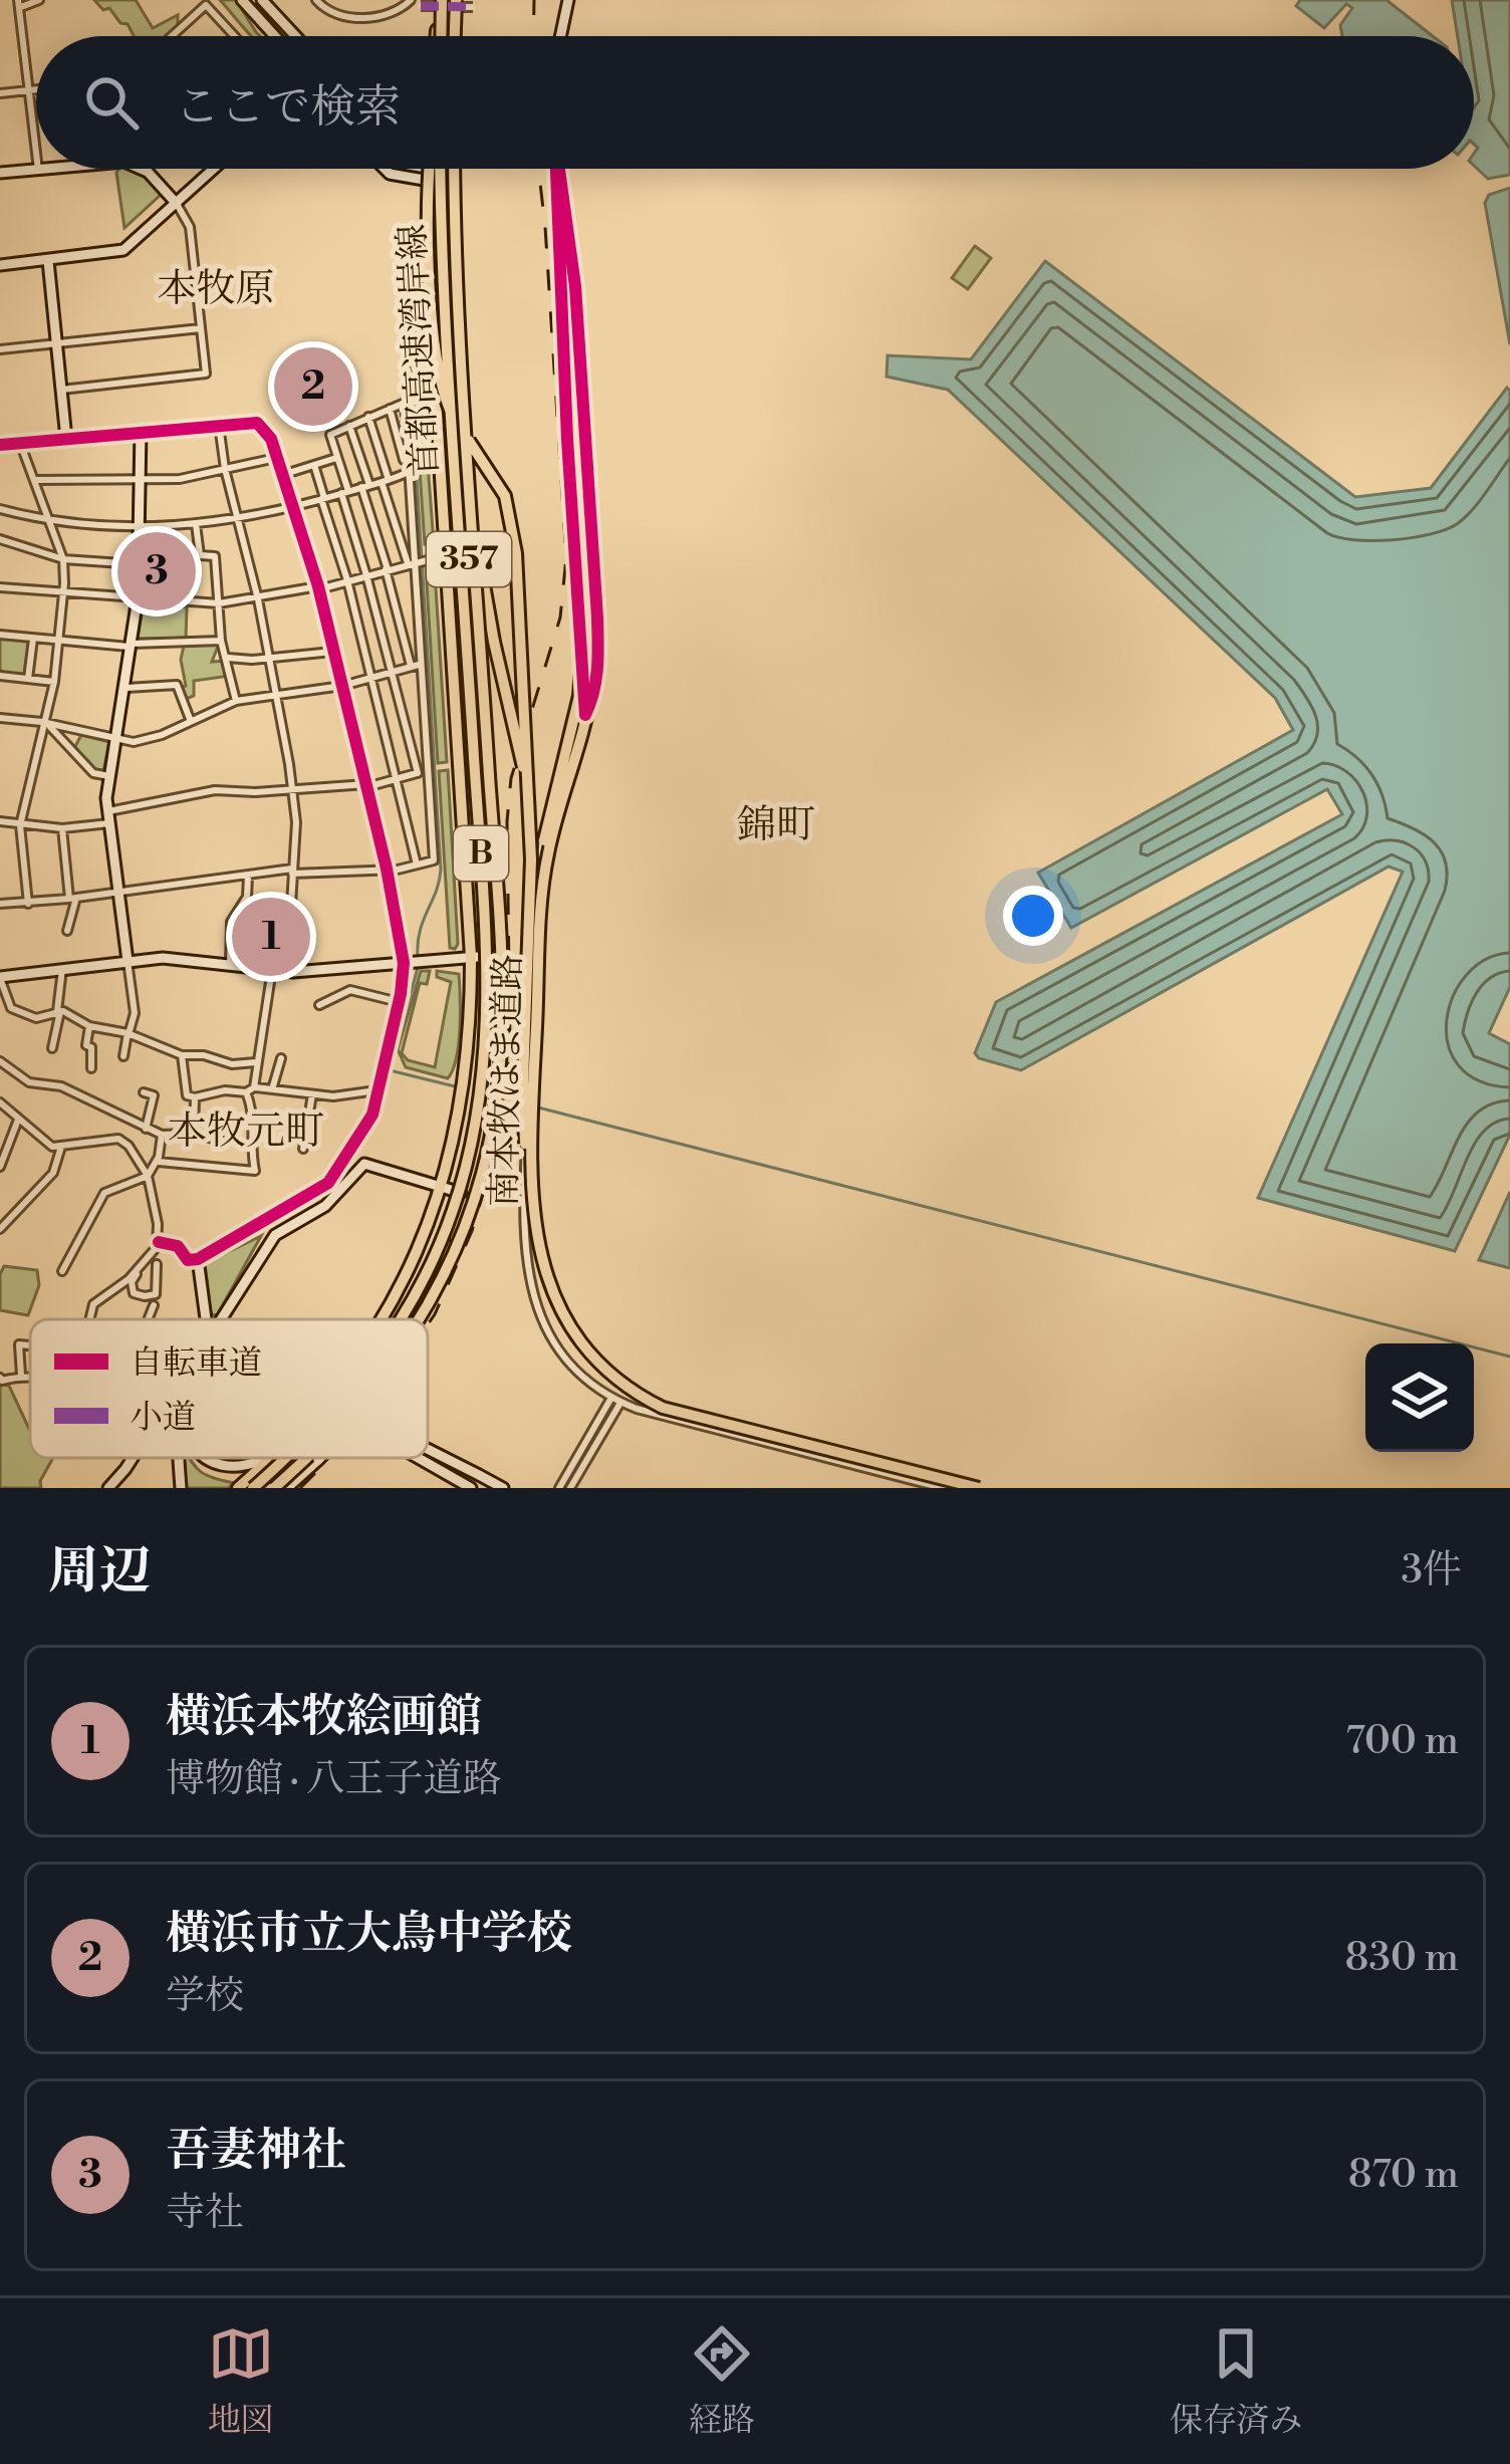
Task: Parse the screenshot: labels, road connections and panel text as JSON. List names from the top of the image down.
{
  "streets": {
    "highway": [
      "首都高速湾岸線",
      "357",
      "B",
      "南本牧はま道路"
    ]
  },
  "crossings": [
    ["首都高速湾岸線", "357"]
  ],
  "districts": ["本牧原", "錦町", "本牧元町"],
  "legend": ["自転車道", "小道"],
  "page": {
    "search": "ここで検索",
    "pins": ["2", "3", "1"],
    "heading": ["周辺", "3件"],
    "list": [
      {
        "mark": "1",
        "name": "横浜本牧絵画館",
        "note": "博物館 · 八王子道路",
        "value": "700 m"
      },
      {
        "mark": "2",
        "name": "横浜市立大鳥中学校",
        "note": "学校",
        "value": "830 m"
      },
      {
        "mark": "3",
        "name": "吾妻神社",
        "note": "寺社",
        "value": "870 m"
      }
    ],
    "nav": ["地図", "経路", "保存済み"]
  }
}
